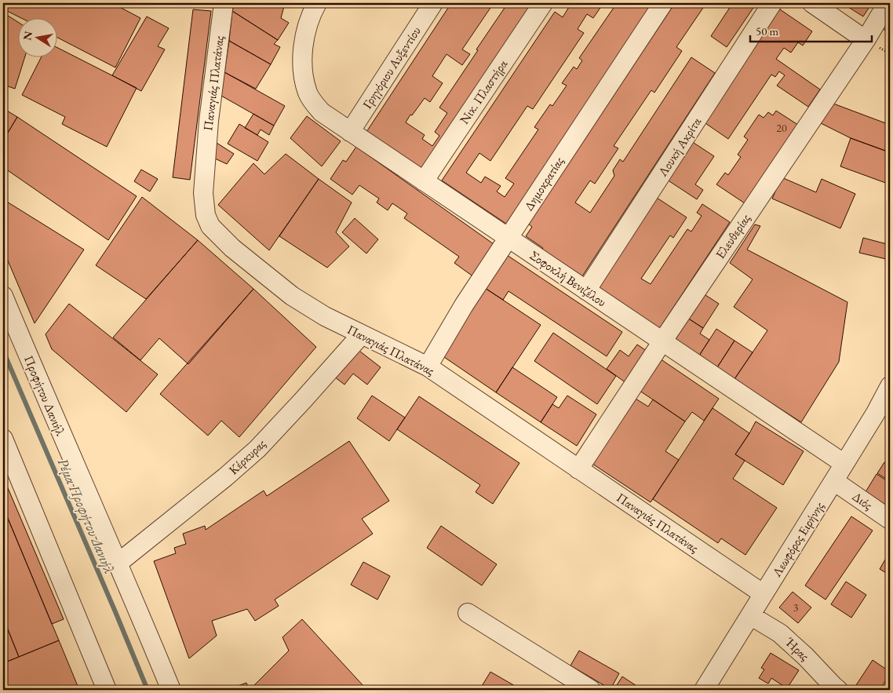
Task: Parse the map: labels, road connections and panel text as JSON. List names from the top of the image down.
{
  "streets": {
    "street": [
      "Γρηγόριου Αυξεντίου",
      "Παναγιάς Πλατάνας",
      "Νικ. Πλαστήρα",
      "Λουκή Ακρίτα",
      "Δημοκρατίας",
      "Ελευθερίας",
      "Σοφοκλή Βενιζέλου",
      "Προφήτου Δανιήλ",
      "Κέρκυρας",
      "Διός",
      "Λεωφόρος Ειρήνης",
      "Ήρας"
    ]
  },
  "crossings": [
    ["Γρηγόριου Αυξεντίου", "Σοφοκλή Βενιζέλου"],
    ["Παναγιάς Πλατάνας", "Δημοκρατίας"],
    ["Παναγιάς Πλατάνας", "Ελευθερίας"],
    ["Παναγιάς Πλατάνας", "Κέρκυρας"],
    ["Παναγιάς Πλατάνας", "Λεωφόρος Ειρήνης"],
    ["Νικ. Πλαστήρα", "Σοφοκλή Βενιζέλου"],
    ["Λουκή Ακρίτα", "Σοφοκλή Βενιζέλου"],
    ["Δημοκρατίας", "Σοφοκλή Βενιζέλου"],
    ["Ελευθερίας", "Σοφοκλή Βενιζέλου"],
    ["Σοφοκλή Βενιζέλου", "Λεωφόρος Ειρήνης"],
    ["Προφήτου Δανιήλ", "Κέρκυρας"],
    ["Διός", "Λεωφόρος Ειρήνης"],
    ["Λεωφόρος Ειρήνης", "Ήρας"]
  ],
  "water": ["Ρέμα Προφήτου Δανιήλ"],
  "house_numbers": ["20", "3"],
  "scale_bar": "50 m",
  "north": "left"
}
